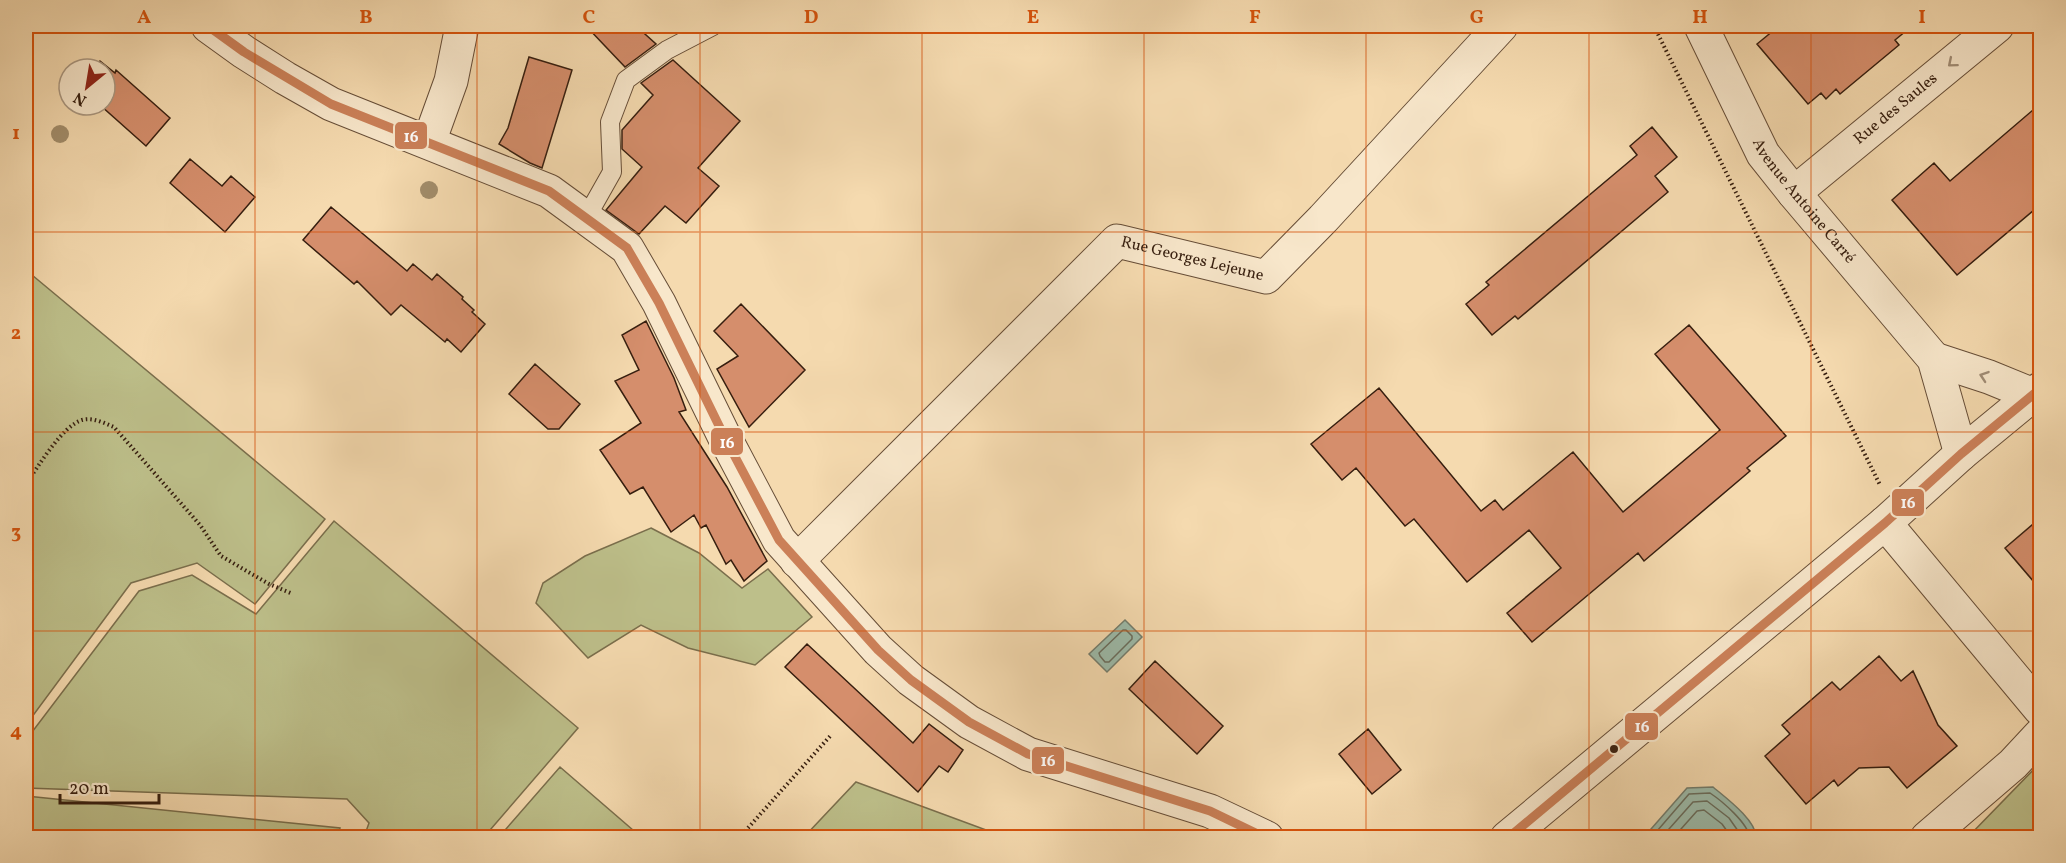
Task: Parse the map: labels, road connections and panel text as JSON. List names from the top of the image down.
{
  "streets": {
    "street": ["Rue des Saules", "Avenue Antoine Carré", "Rue Georges Lejeune"]
  },
  "crossings": [
    ["Rue des Saules", "Avenue Antoine Carré"]
  ],
  "one_way": ["Rue des Saules"],
  "lines": ["transit line 16"],
  "scale_bar": "20 m",
  "north": "bottom left",
  "grid": {
    "columns": [
      "A",
      "B",
      "C",
      "D",
      "E",
      "F",
      "G",
      "H",
      "I"
    ],
    "rows": [
      "1",
      "2",
      "3",
      "4"
    ]
  }
}
